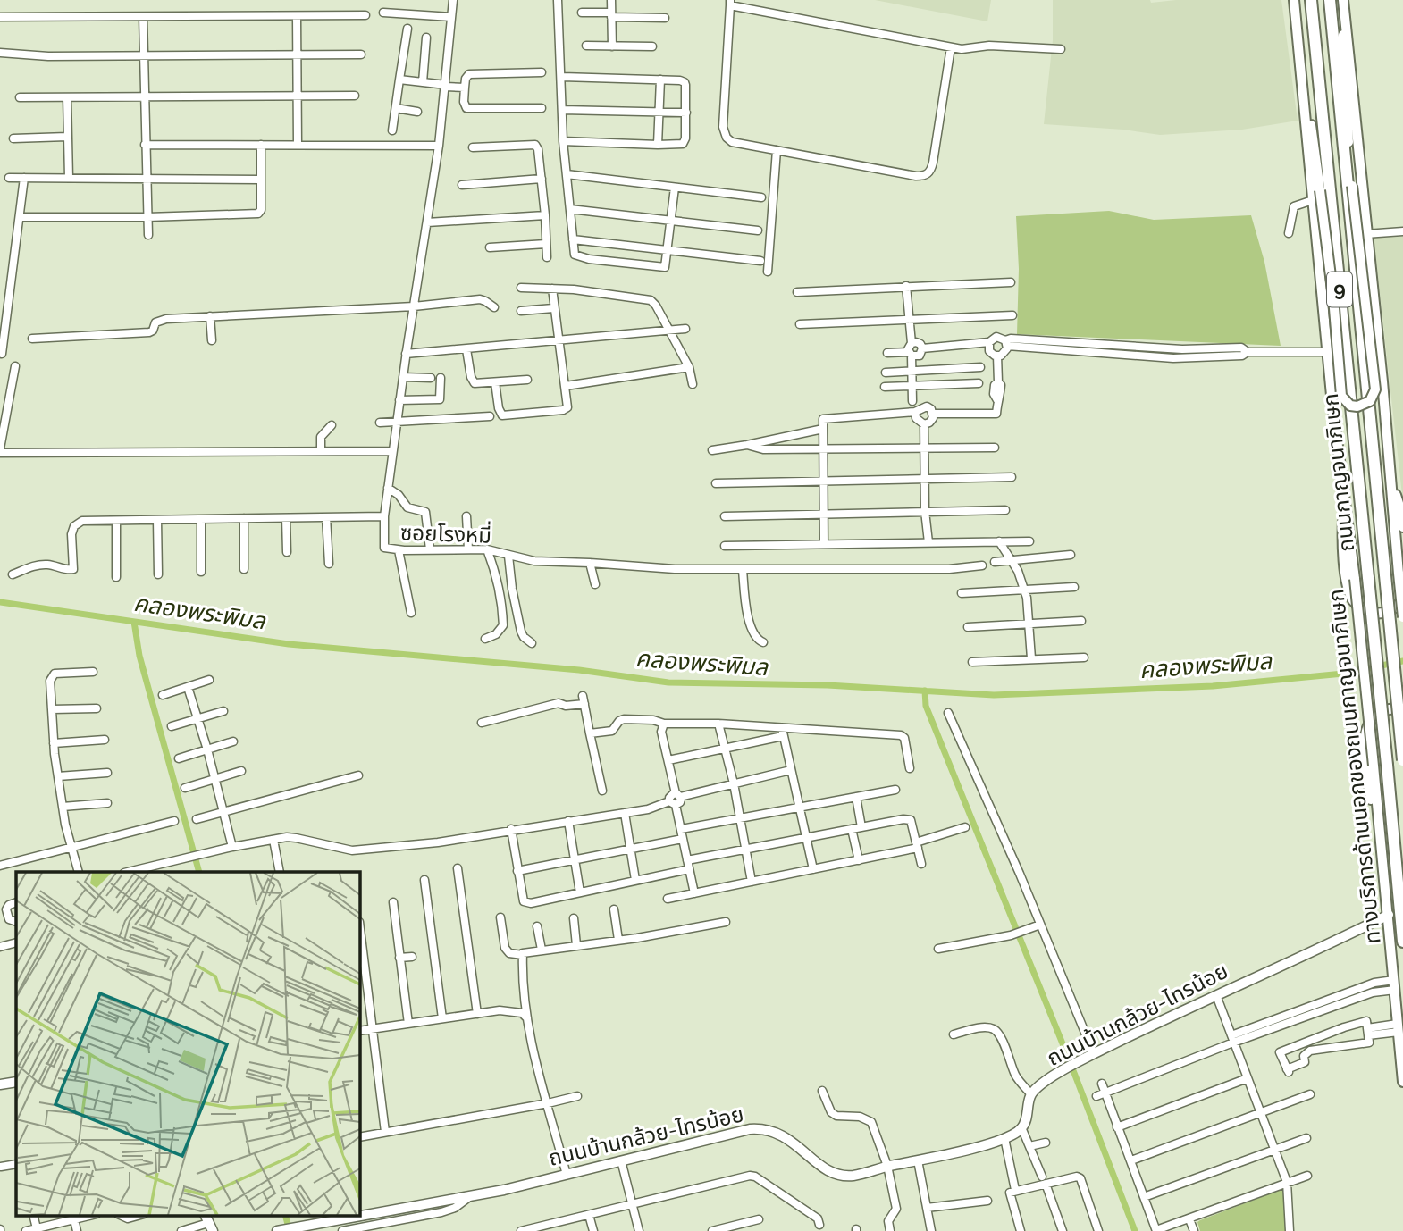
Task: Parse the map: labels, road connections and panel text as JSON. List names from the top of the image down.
{
  "streets": {
    "highway": ["9", "ถนนกาญจนาภิเษก"],
    "main road": ["ทางบริการด้านนอกของถนนกาญจนาภิเษก"],
    "street": ["ซอยโรงหมี่", "ถนนบ้านกล้วย-ไทรน้อย"]
  },
  "crossings": [
    ["ทางบริการด้านนอกของถนนกาญจนาภิเษก", "ถนนบ้านกล้วย-ไทรน้อย"]
  ],
  "water": ["คลองพระพิมล"]
}
